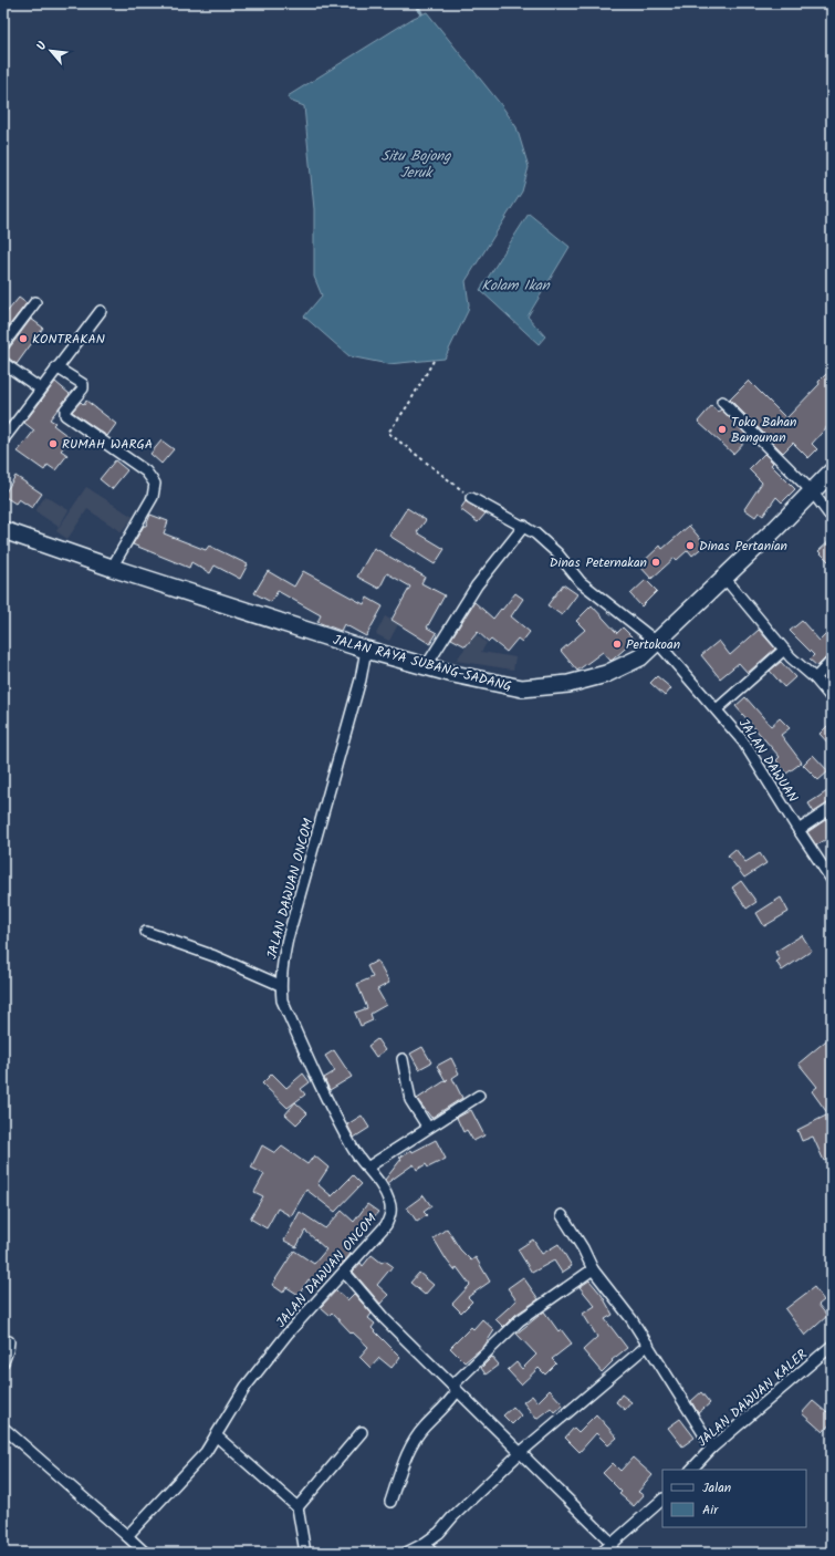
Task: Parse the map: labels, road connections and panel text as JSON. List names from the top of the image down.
{
  "streets": {
    "main road": ["JALAN RAYA SUBANG-SADANG"],
    "street": ["JALAN DAWUAN", "JALAN DAWUAN ONCOM", "JALAN DAWUAN KALER"]
  },
  "crossings": [
    ["JALAN RAYA SUBANG-SADANG", "JALAN DAWUAN"],
    ["JALAN RAYA SUBANG-SADANG", "JALAN DAWUAN ONCOM"]
  ],
  "water": ["Situ Bojong Jeruk", "Kolam Ikan"],
  "places": [
    "KONTRAKAN",
    "Toko Bahan Bangunan",
    "RUMAH WARGA",
    "Dinas Pertanian",
    "Dinas Peternakan",
    "Pertokoan"
  ],
  "legend": ["Jalan", "Air"],
  "north": "top left"
}
